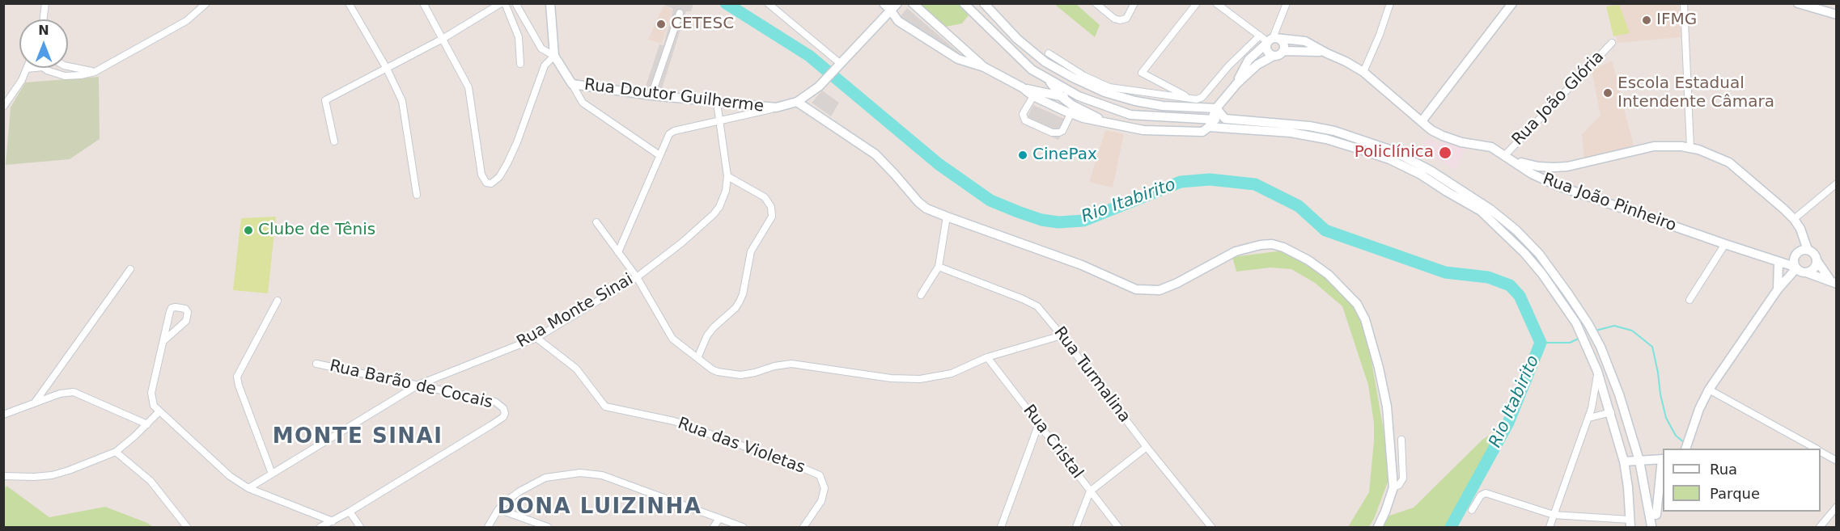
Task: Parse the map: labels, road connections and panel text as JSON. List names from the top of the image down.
{
  "streets": {
    "street": [
      "Rua Doutor Guilherme",
      "Rua João Glória",
      "Rua João Pinheiro",
      "Rua Monte Sinai",
      "Rua Turmalina",
      "Rua Barão de Cocais",
      "Rua Cristal",
      "Rua das Violetas"
    ]
  },
  "crossings": [
    ["Rua Doutor Guilherme", "Rua Monte Sinai"],
    ["Rua João Glória", "Rua João Pinheiro"],
    ["Rua Monte Sinai", "Rua Barão de Cocais"],
    ["Rua Monte Sinai", "Rua das Violetas"]
  ],
  "districts": ["MONTE SINAI", "DONA LUIZINHA"],
  "water": ["Rio Itabirito"],
  "places": [
    "IFMG",
    "CETESC",
    "Escola Estadual Intendente Câmara",
    "Policlínica",
    "CinePax",
    "Clube de Tênis"
  ],
  "legend": ["Rua", "Parque"],
  "north": "top"
}
